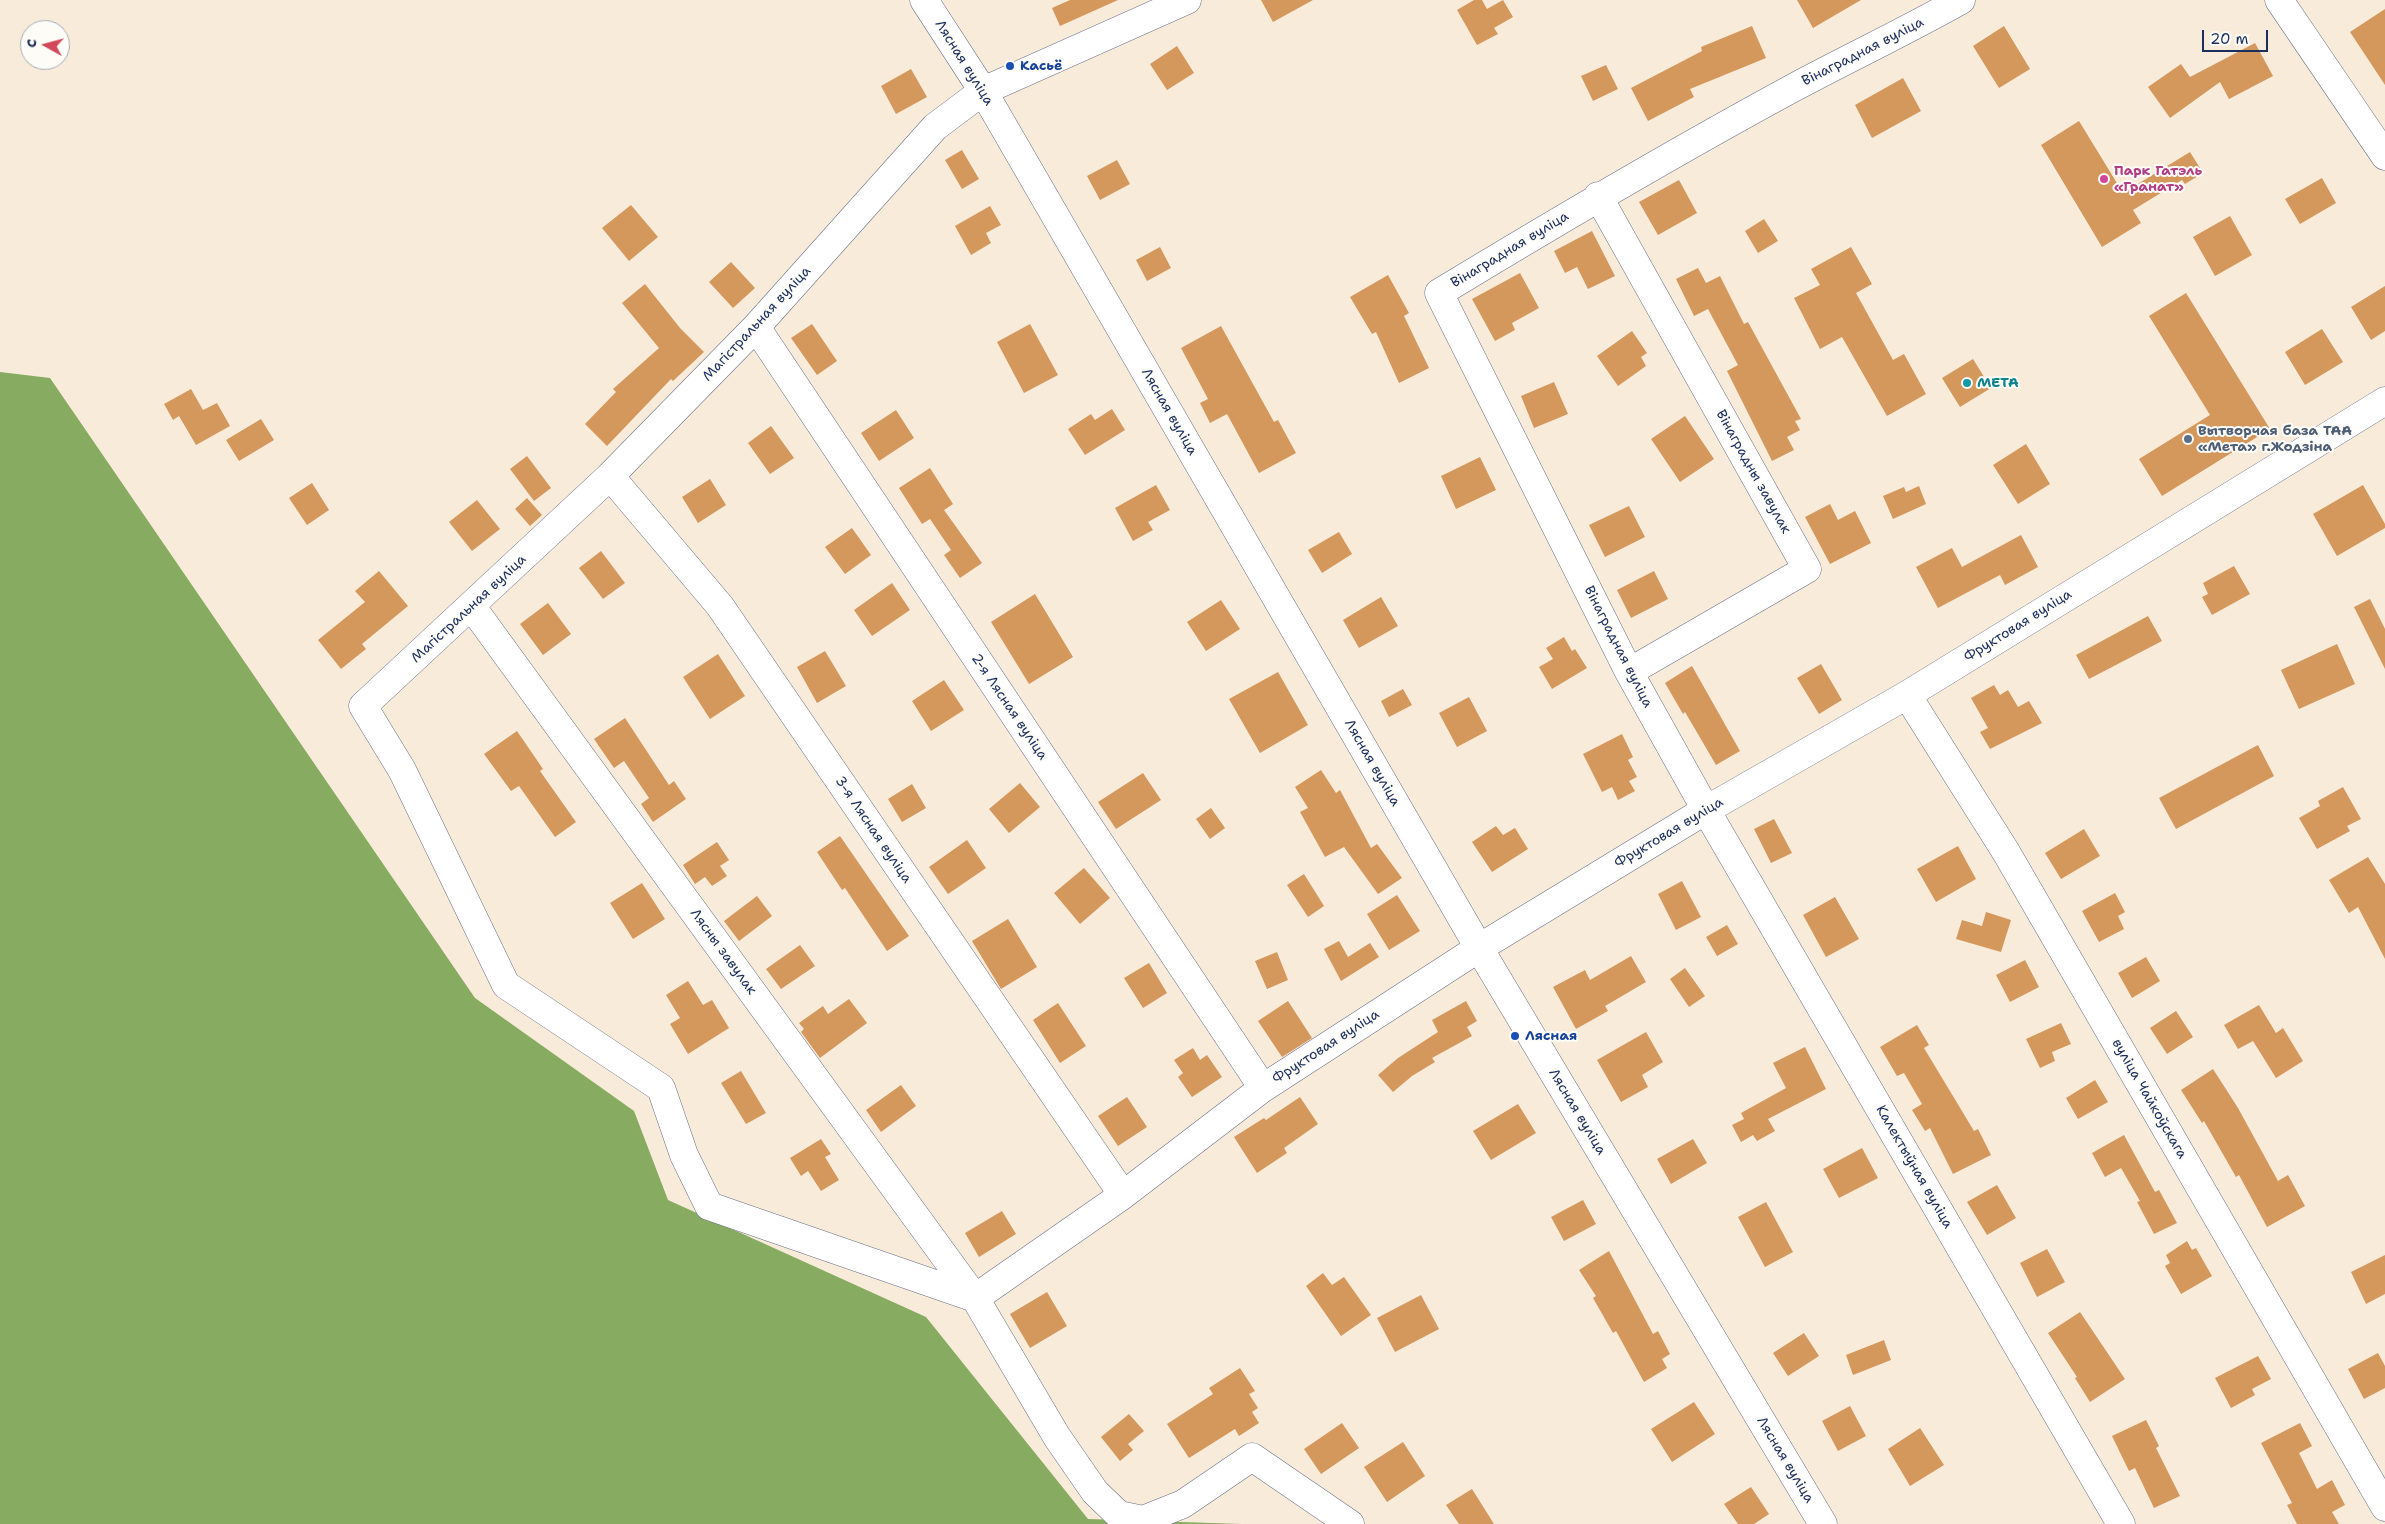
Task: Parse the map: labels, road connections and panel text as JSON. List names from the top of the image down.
{
  "streets": {
    "street": [
      "Вінаградная вуліца",
      "Лясная вуліца",
      "Магістральная вуліца",
      "Вінаградны завулак",
      "Фруктовая вуліца",
      "2-я Лясная вуліца",
      "3-я Лясная вуліца",
      "Лясны завулак",
      "вуліца Чайкоўскага",
      "Калектыўная вуліца"
    ]
  },
  "crossings": [
    ["Вінаградная вуліца", "Вінаградны завулак"],
    ["Вінаградная вуліца", "Фруктовая вуліца"],
    ["Вінаградная вуліца", "Калектыўная вуліца"],
    ["Лясная вуліца", "Магістральная вуліца"],
    ["Лясная вуліца", "Фруктовая вуліца"],
    ["Магістральная вуліца", "Фруктовая вуліца"],
    ["Магістральная вуліца", "2-я Лясная вуліца"],
    ["Магістральная вуліца", "3-я Лясная вуліца"],
    ["Магістральная вуліца", "Лясны завулак"],
    ["Фруктовая вуліца", "2-я Лясная вуліца"],
    ["Фруктовая вуліца", "3-я Лясная вуліца"],
    ["Фруктовая вуліца", "Лясны завулак"],
    ["Фруктовая вуліца", "вуліца Чайкоўскага"],
    ["Фруктовая вуліца", "Калектыўная вуліца"]
  ],
  "places": [
    "Касьё",
    "Парк Гатэль «Гранат»",
    "МЕТА",
    "Вытворчая база ТАА «Мета» г.Жодзіна",
    "Лясная"
  ],
  "scale_bar": "20 m",
  "north": "left"
}
